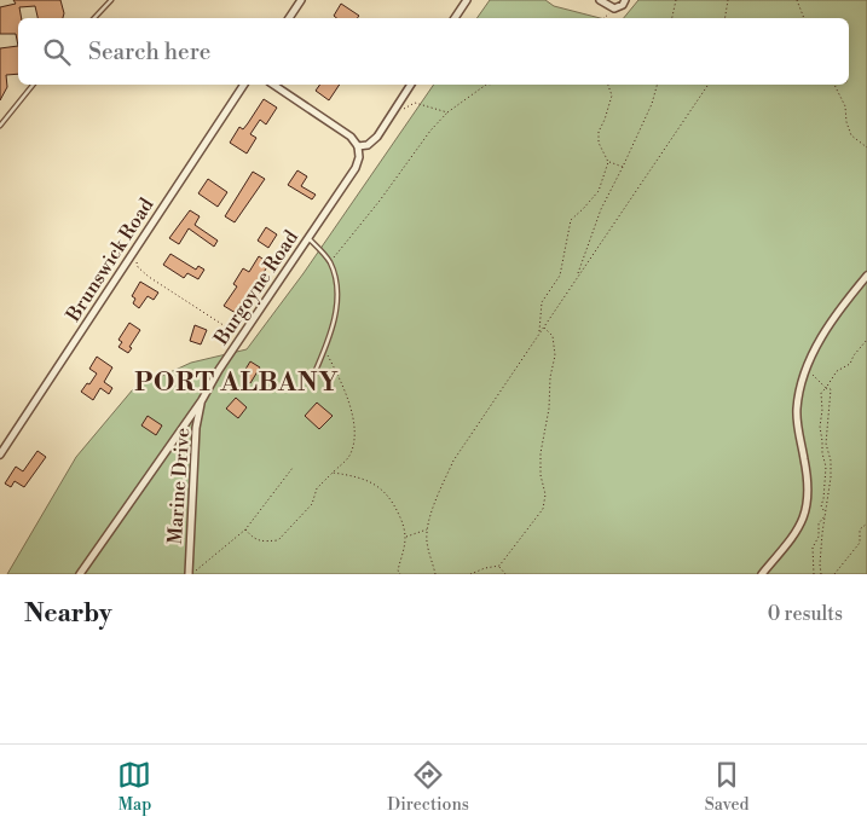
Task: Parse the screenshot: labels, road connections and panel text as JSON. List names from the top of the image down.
{
  "streets": {
    "street": ["Brunswick Road", "Burgoyne Road", "Marine Drive"]
  },
  "crossings": [
    ["Burgoyne Road", "Marine Drive"]
  ],
  "districts": ["PORT ALBANY"],
  "page": {
    "search": "Search here",
    "heading": ["Nearby", "0 results"],
    "nav": ["Map", "Directions", "Saved"]
  }
}
